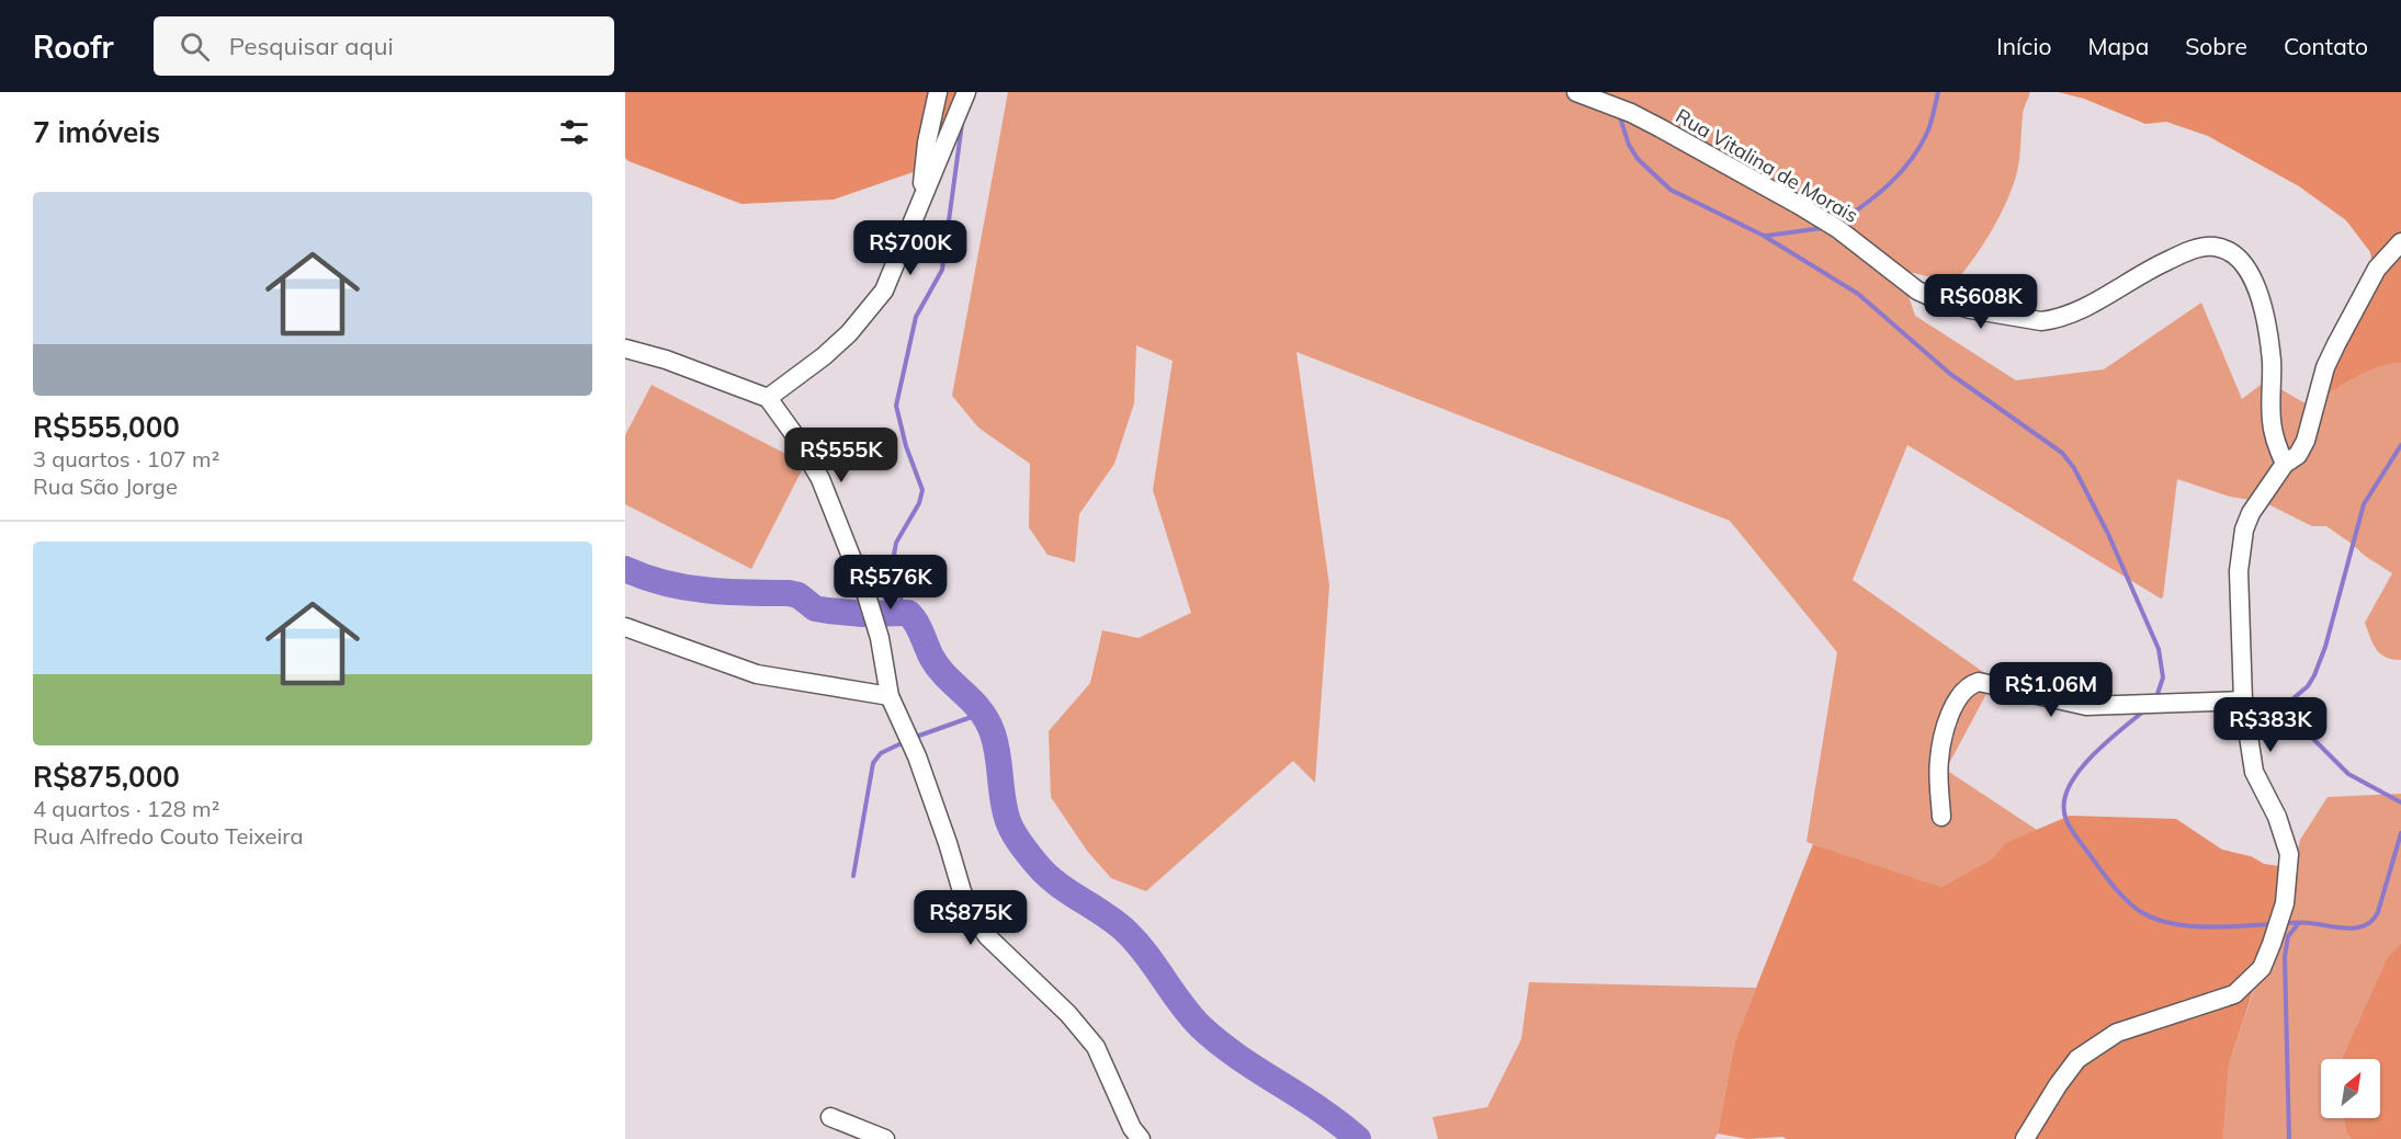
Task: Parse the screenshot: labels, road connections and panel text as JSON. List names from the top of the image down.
{
  "streets": {
    "street": ["Rua Vitalina de Morais"]
  },
  "north": "top right",
  "page": {
    "header": "Roofr",
    "search": "Pesquisar aqui",
    "nav": [
      "Início",
      "Mapa",
      "Sobre",
      "Contato"
    ],
    "heading": "7 imóveis",
    "list": [
      {
        "name": "R$555,000",
        "note": "3 quartos · 107 m² · Rua São Jorge"
      },
      {
        "name": "R$875,000",
        "note": "4 quartos · 128 m² · Rua Alfredo Couto Teixeira"
      }
    ],
    "price": [
      "R$700K",
      "R$608K",
      "R$555K",
      "R$576K",
      "R$1.06M",
      "R$383K",
      "R$875K"
    ]
  }
}
